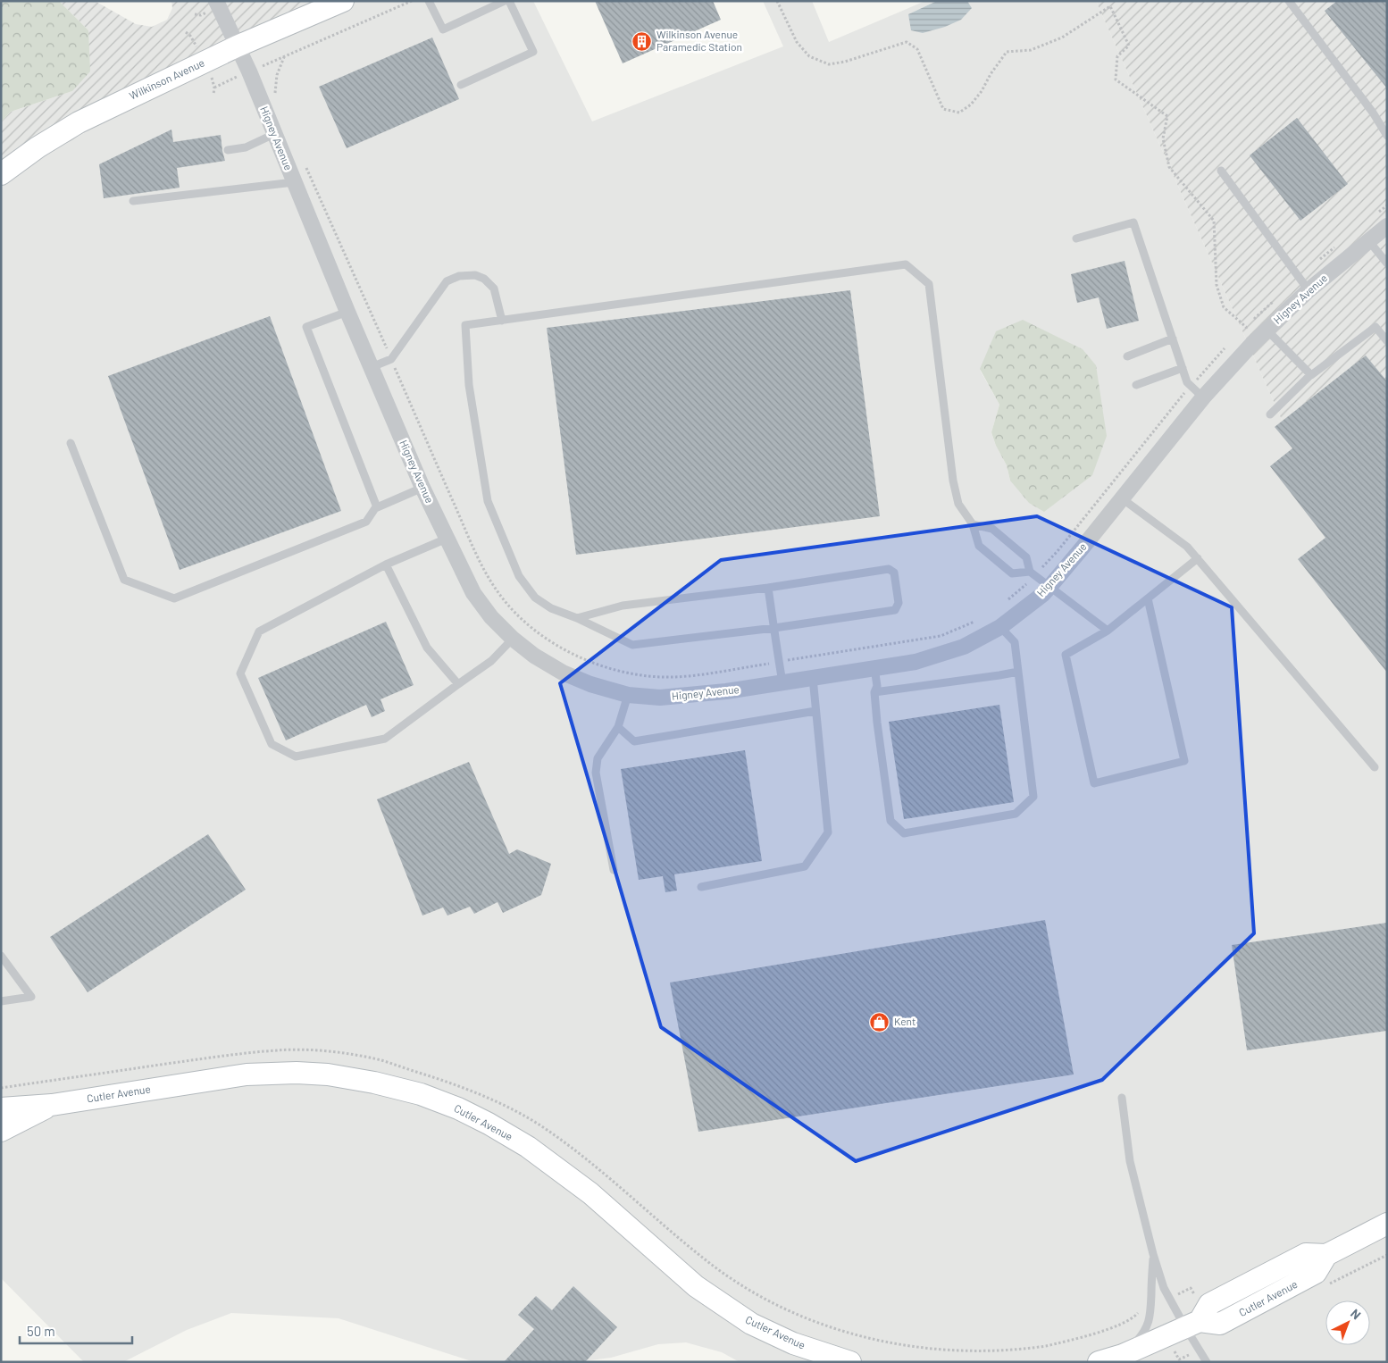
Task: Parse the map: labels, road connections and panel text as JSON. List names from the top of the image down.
{
  "streets": {
    "street": ["Wilkinson Avenue", "Higney Avenue", "Cutler Avenue"]
  },
  "crossings": [
    ["Wilkinson Avenue", "Higney Avenue"]
  ],
  "places": {
    "building": ["Wilkinson Avenue Paramedic Station"],
    "shop": ["Kent"]
  },
  "scale_bar": "50 m",
  "north": "top right"
}
